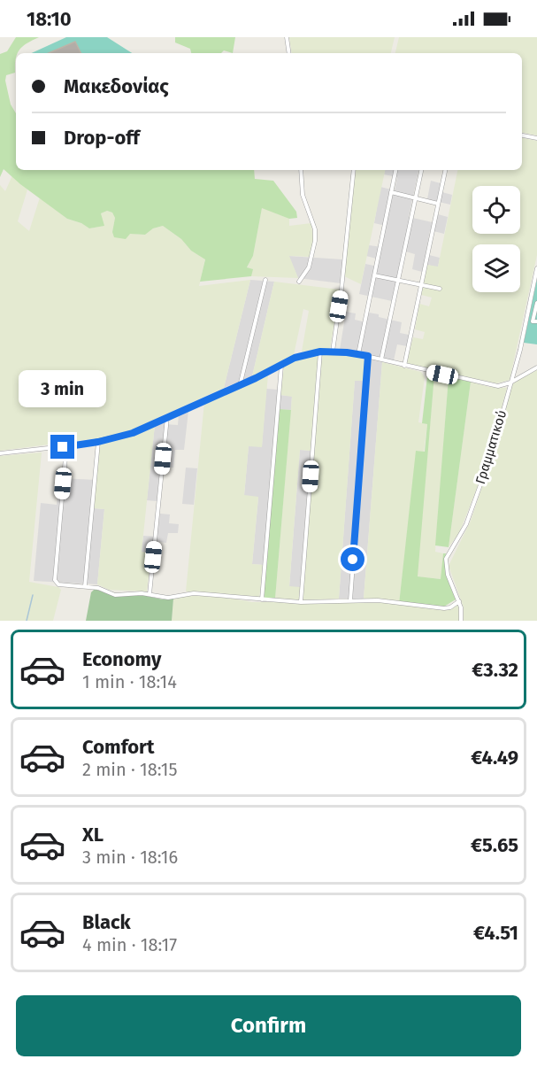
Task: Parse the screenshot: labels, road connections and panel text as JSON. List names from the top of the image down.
{
  "streets": {
    "street": ["Γραμματικού"]
  },
  "page": {
    "status": "18:10",
    "banner": ["Μακεδονίας", "Drop-off"],
    "bubble": "3 min",
    "list": [
      {
        "name": "Economy",
        "note": "1 min · 18:14",
        "value": "€3.32"
      },
      {
        "name": "Comfort",
        "note": "2 min · 18:15",
        "value": "€4.49"
      },
      {
        "name": "XL",
        "note": "3 min · 18:16",
        "value": "€5.65"
      },
      {
        "name": "Black",
        "note": "4 min · 18:17",
        "value": "€4.51"
      }
    ],
    "buttons": "Confirm"
  }
}
